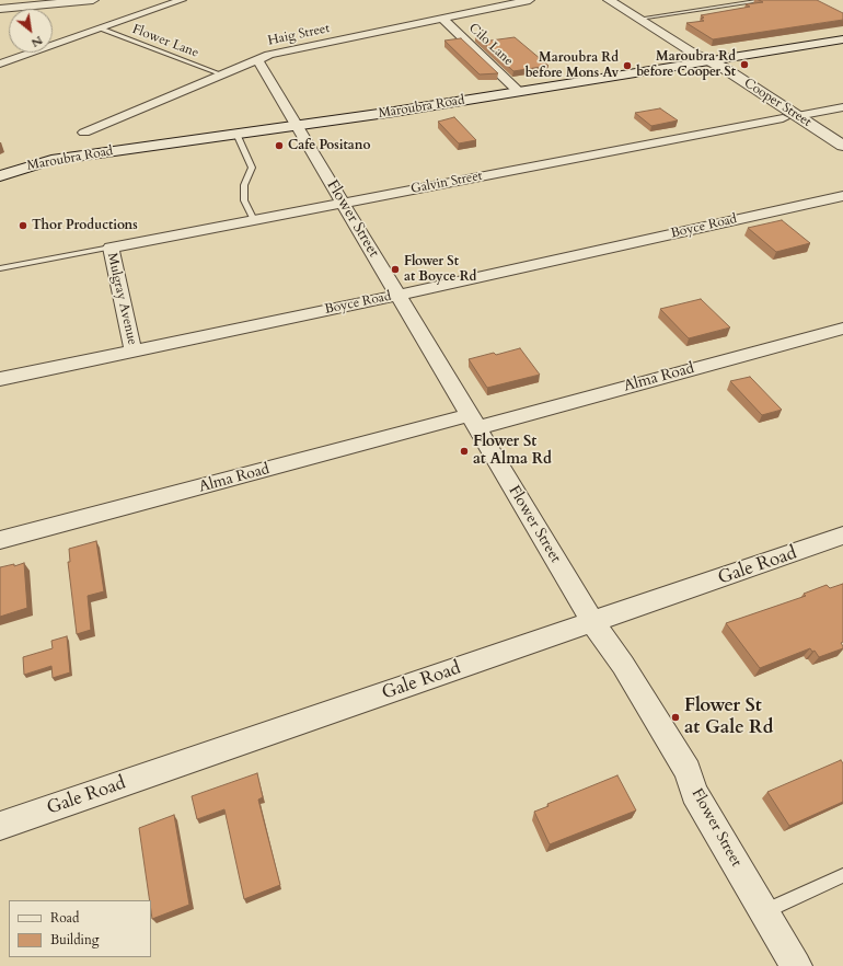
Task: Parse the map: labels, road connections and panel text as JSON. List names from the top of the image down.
{
  "streets": {
    "main road": ["Cooper Street", "Maroubra Road"],
    "street": [
      "Haig Street",
      "Cilo Lane",
      "Galvin Street",
      "Flower Street",
      "Boyce Road",
      "Mulgray Avenue",
      "Alma Road",
      "Gale Road"
    ],
    "lane": ["Flower Lane"]
  },
  "crossings": [
    ["Haig Street", "Flower Lane"],
    ["Haig Street", "Cilo Lane"],
    ["Haig Street", "Flower Street"],
    ["Cilo Lane", "Maroubra Road"],
    ["Cooper Street", "Maroubra Road"],
    ["Maroubra Road", "Flower Street"],
    ["Galvin Street", "Flower Street"],
    ["Galvin Street", "Mulgray Avenue"],
    ["Flower Street", "Boyce Road"],
    ["Flower Street", "Alma Road"],
    ["Flower Street", "Gale Road"],
    ["Boyce Road", "Mulgray Avenue"]
  ],
  "places": [
    "Maroubra Rd before Cooper St",
    "Maroubra Rd before Mons Av",
    "Cafe Positano",
    "Thor Productions",
    "Flower St at Boyce Rd",
    "Flower St at Alma Rd",
    "Flower St at Gale Rd"
  ],
  "legend": ["Road", "Building"],
  "north": "bottom right"
}
